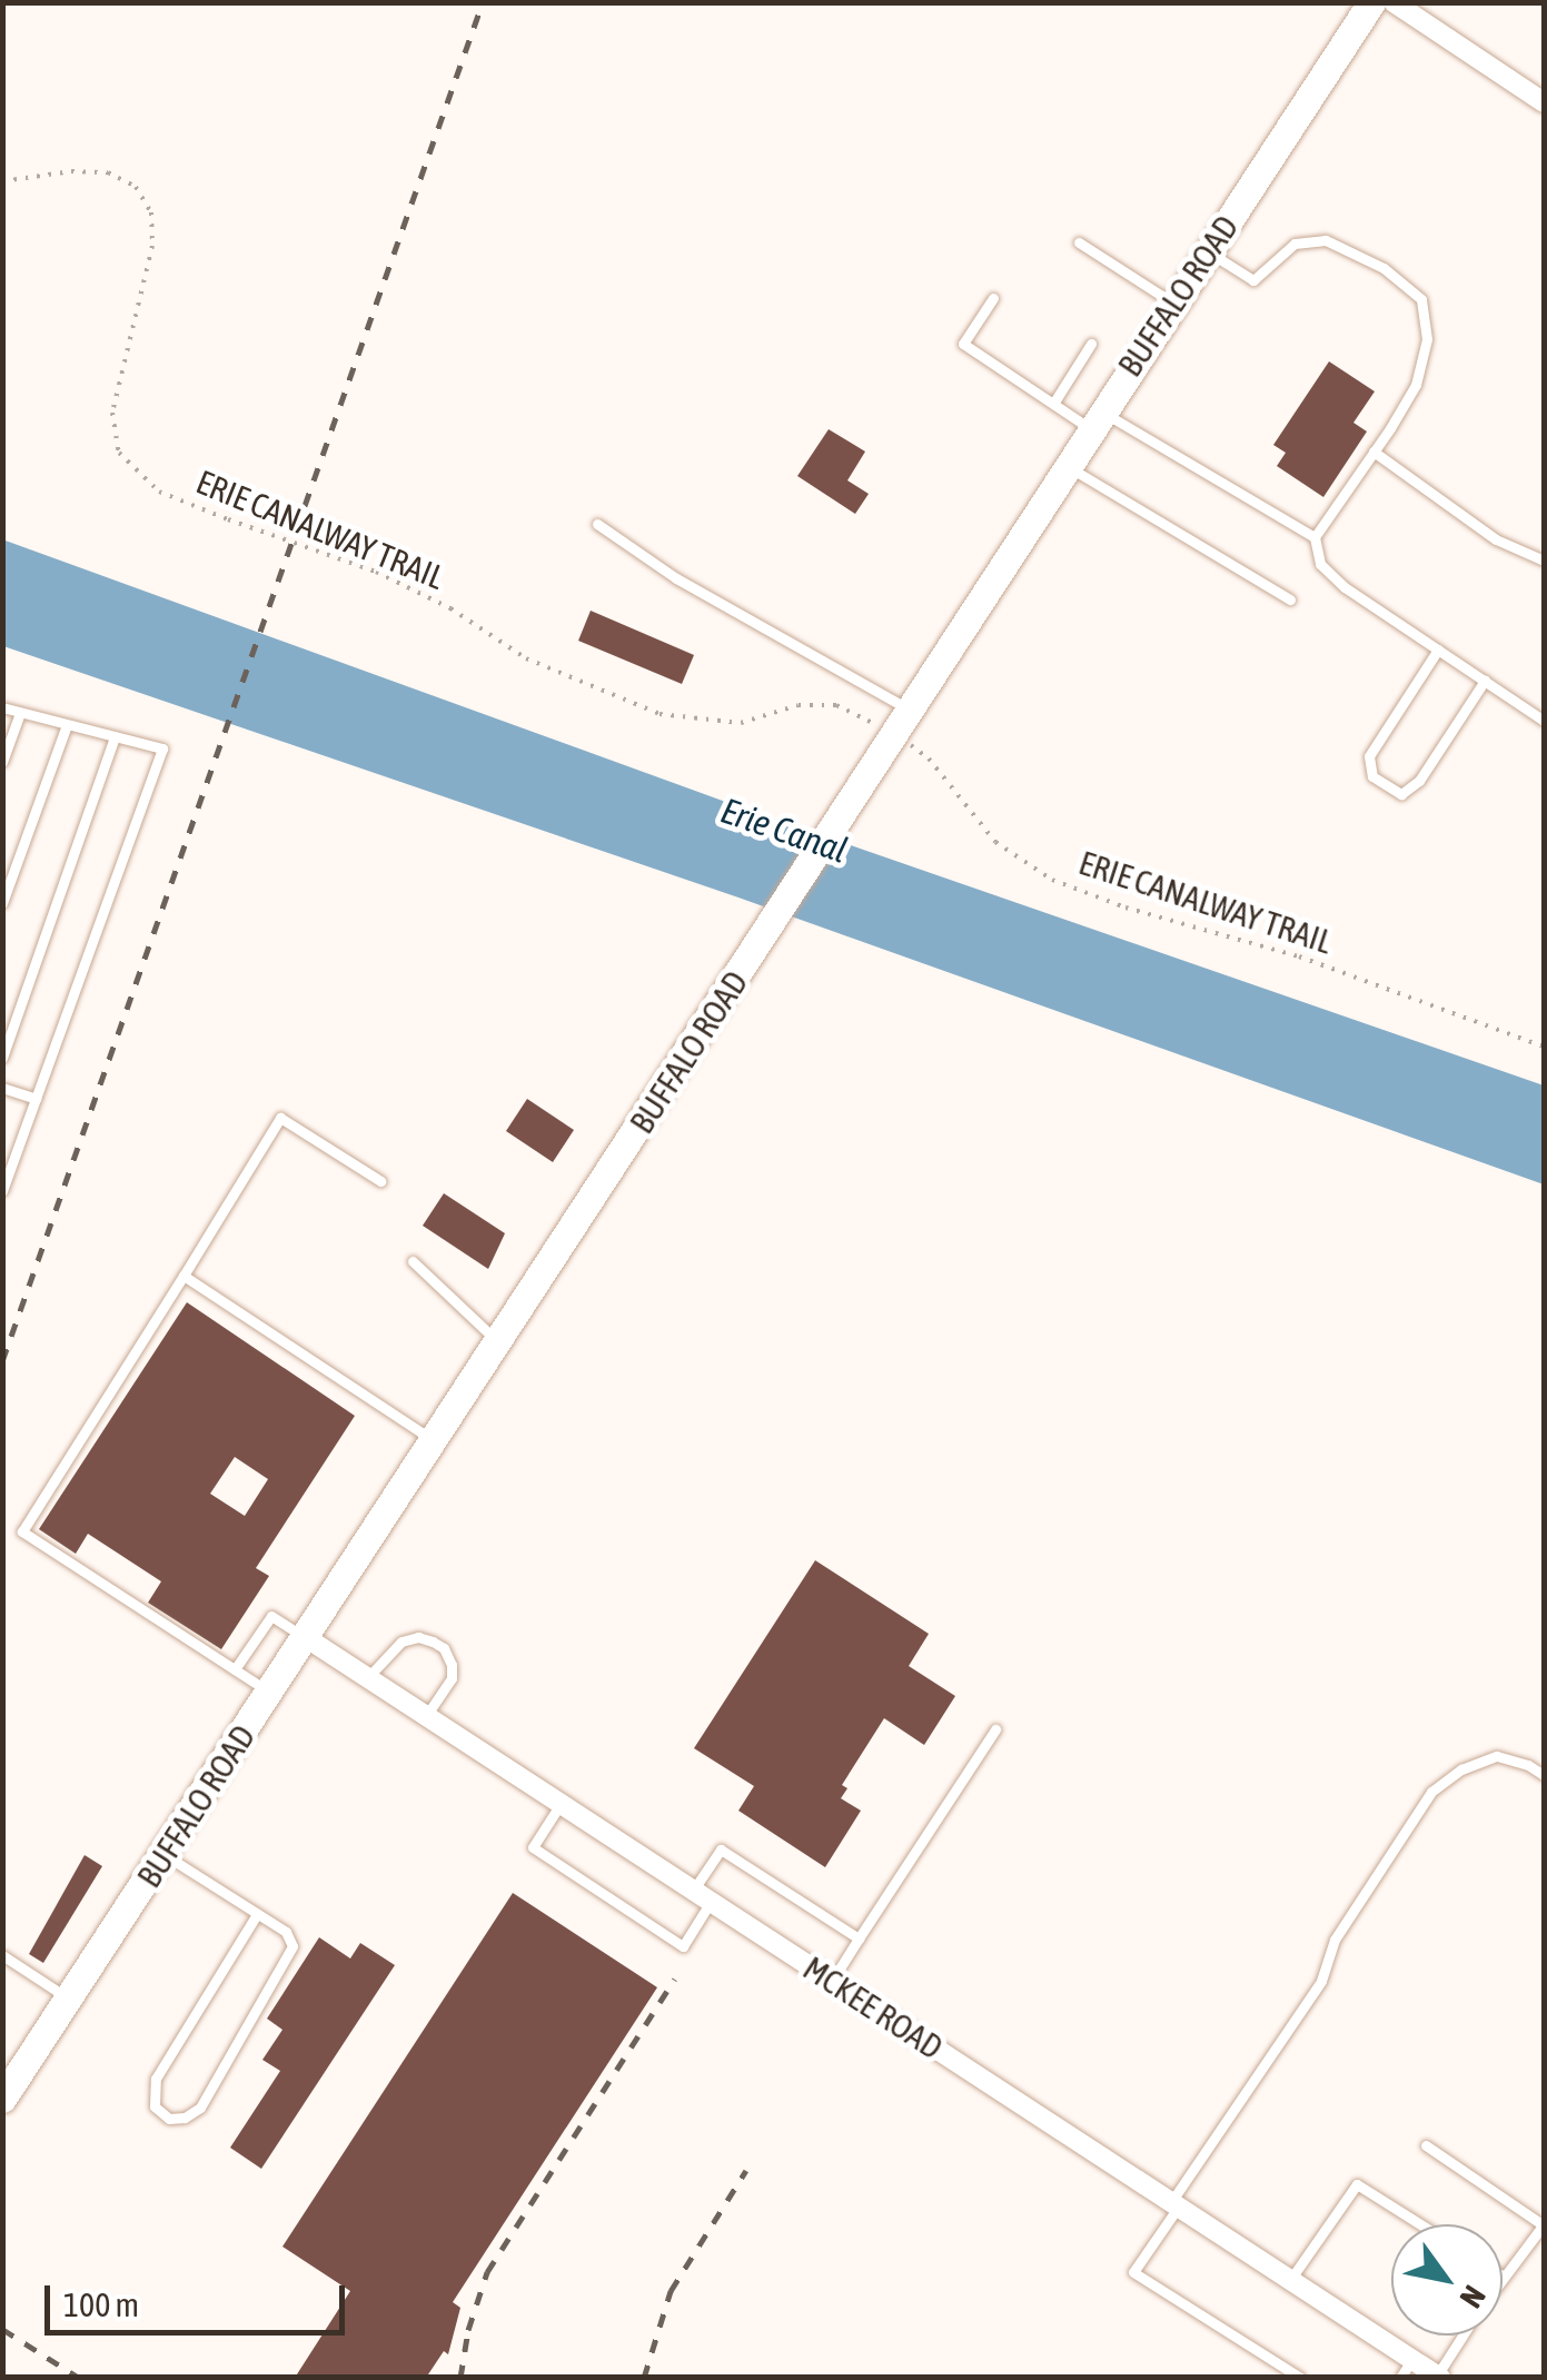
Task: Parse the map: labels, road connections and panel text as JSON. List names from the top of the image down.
{
  "streets": {
    "main road": ["BUFFALO ROAD"],
    "street": ["MCKEE ROAD"],
    "path": ["ERIE CANALWAY TRAIL"]
  },
  "crossings": [
    ["BUFFALO ROAD", "ERIE CANALWAY TRAIL"],
    ["BUFFALO ROAD", "MCKEE ROAD"]
  ],
  "water": ["Erie Canal"],
  "scale_bar": "100 m",
  "north": "bottom right"
}
